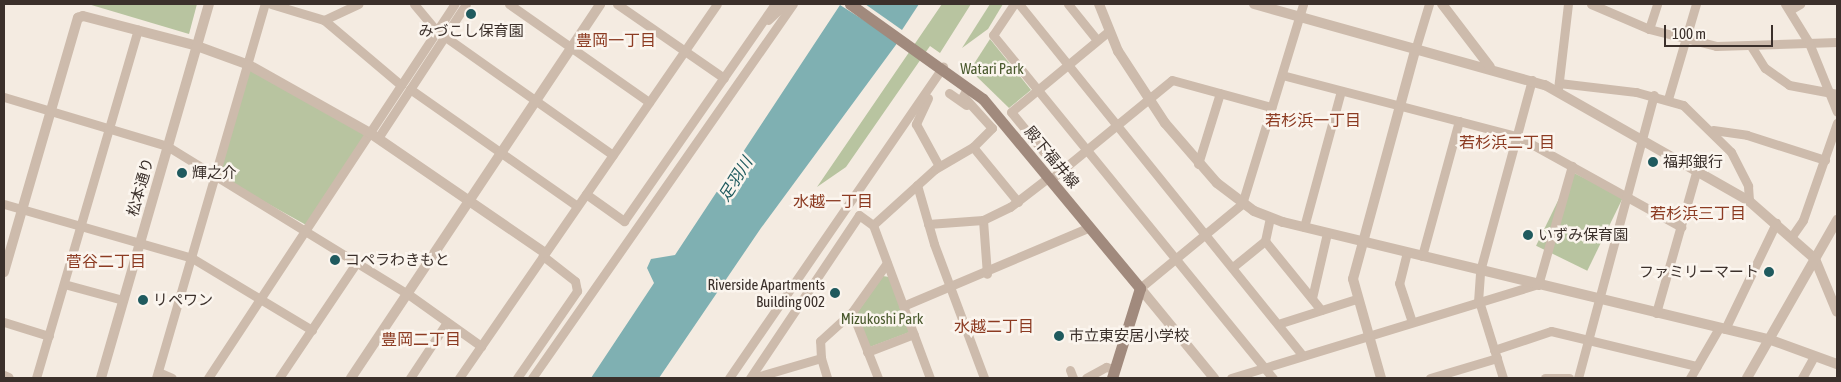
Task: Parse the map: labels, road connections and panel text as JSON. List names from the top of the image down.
{
  "streets": {
    "main road": ["殿下福井線"],
    "street": ["松本通り"]
  },
  "districts": [
    "豊岡一丁目",
    "若杉浜一丁目",
    "若杉浜二丁目",
    "水越一丁目",
    "若杉浜三丁目",
    "菅谷二丁目",
    "水越二丁目",
    "豊岡二丁目"
  ],
  "water": ["足羽川"],
  "parks": ["Watari Park", "Mizukoshi Park"],
  "places": [
    "みづこし保育園",
    "福邦銀行",
    "輝之介",
    "いずみ保育園",
    "コペラわきもと",
    "ファミリーマート",
    "Riverside Apartments Building 002",
    "リペワン",
    "市立東安居小学校"
  ],
  "scale_bar": "100 m"
}
